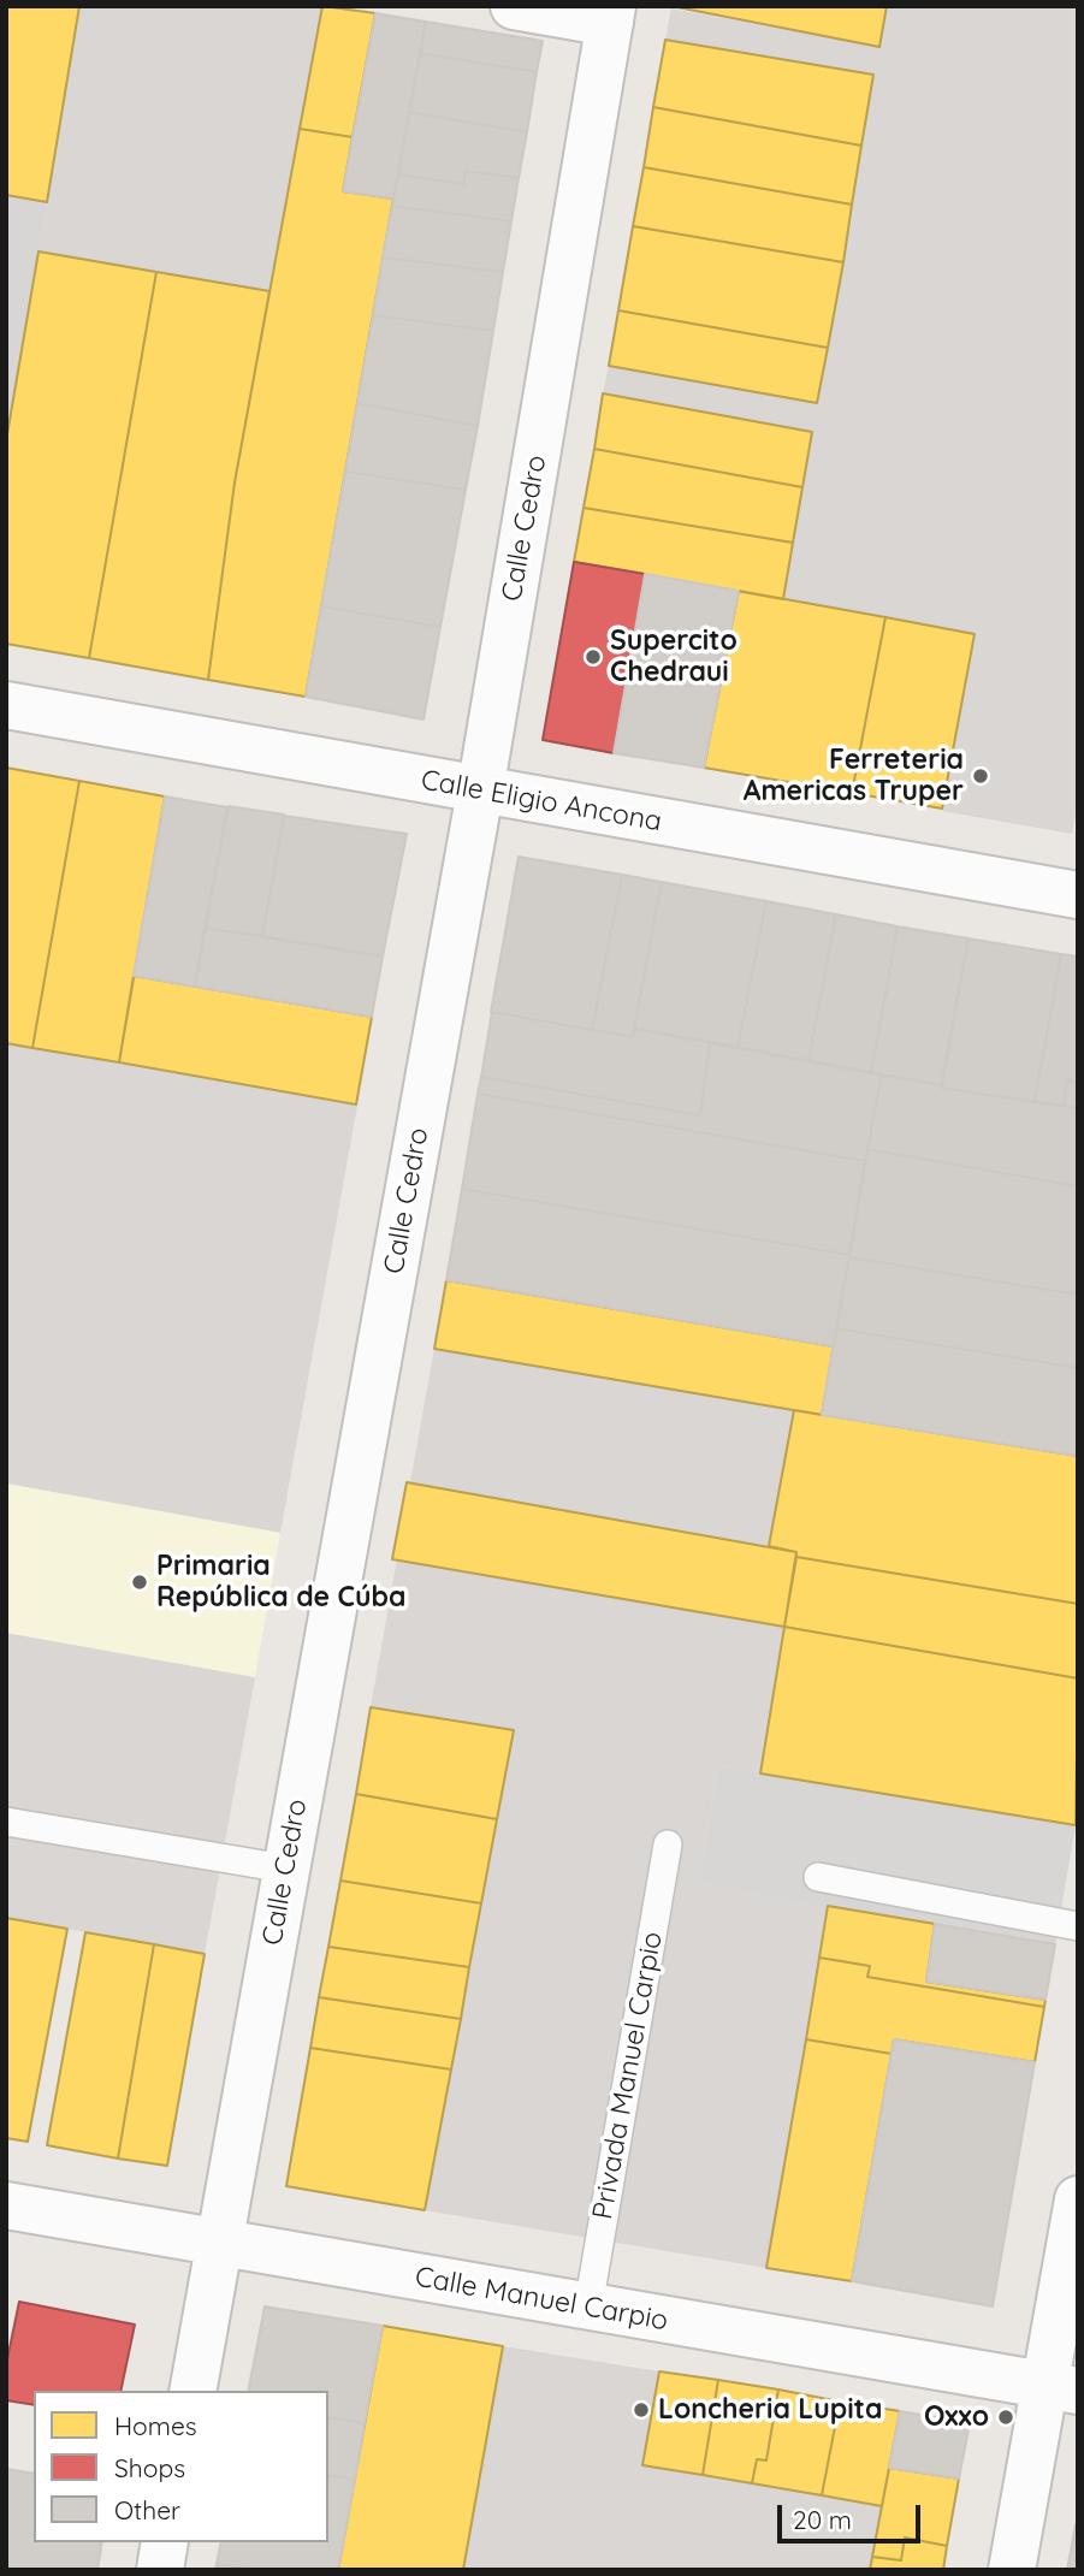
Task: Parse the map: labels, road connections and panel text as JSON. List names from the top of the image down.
{
  "streets": {
    "street": ["Calle Cedro", "Calle Eligio Ancona", "Calle Manuel Carpio"],
    "lane": ["Privada Manuel Carpio"]
  },
  "crossings": [
    ["Calle Cedro", "Calle Eligio Ancona"],
    ["Calle Cedro", "Calle Manuel Carpio"],
    ["Privada Manuel Carpio", "Calle Manuel Carpio"]
  ],
  "places": [
    "Supercito Chedraui",
    "Ferreteria Americas Truper",
    "Primaria República de Cúba",
    "Loncheria Lupita",
    "Oxxo"
  ],
  "legend": ["Homes", "Shops", "Other"],
  "scale_bar": "20 m"
}
